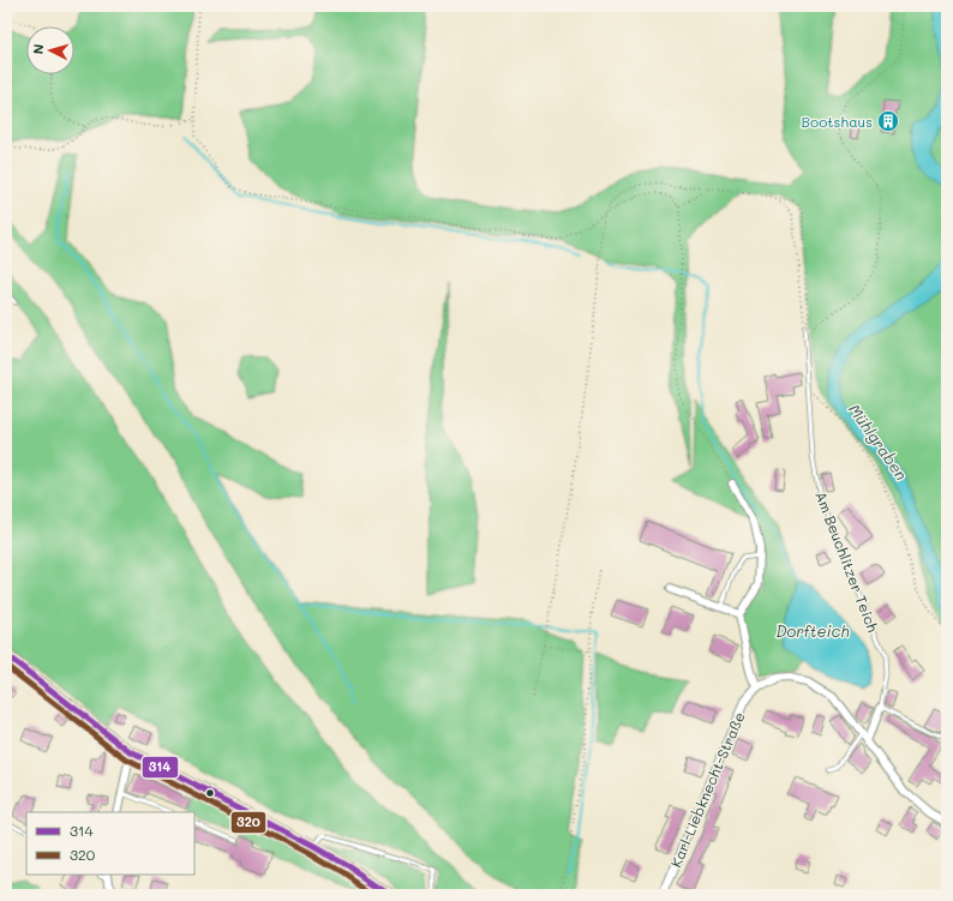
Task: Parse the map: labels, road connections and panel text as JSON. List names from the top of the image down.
{
  "streets": {
    "street": ["Am Beuchlitzer Teich", "Karl-Liebknecht-Straße"]
  },
  "crossings": [
    ["Am Beuchlitzer Teich", "Karl-Liebknecht-Straße"]
  ],
  "water": ["Mühlgraben", "Dorfteich"],
  "places": {
    "building": ["Bootshaus"]
  },
  "lines": ["transit line 314", "transit line 320"],
  "legend": ["314", "320"],
  "north": "left"
}
